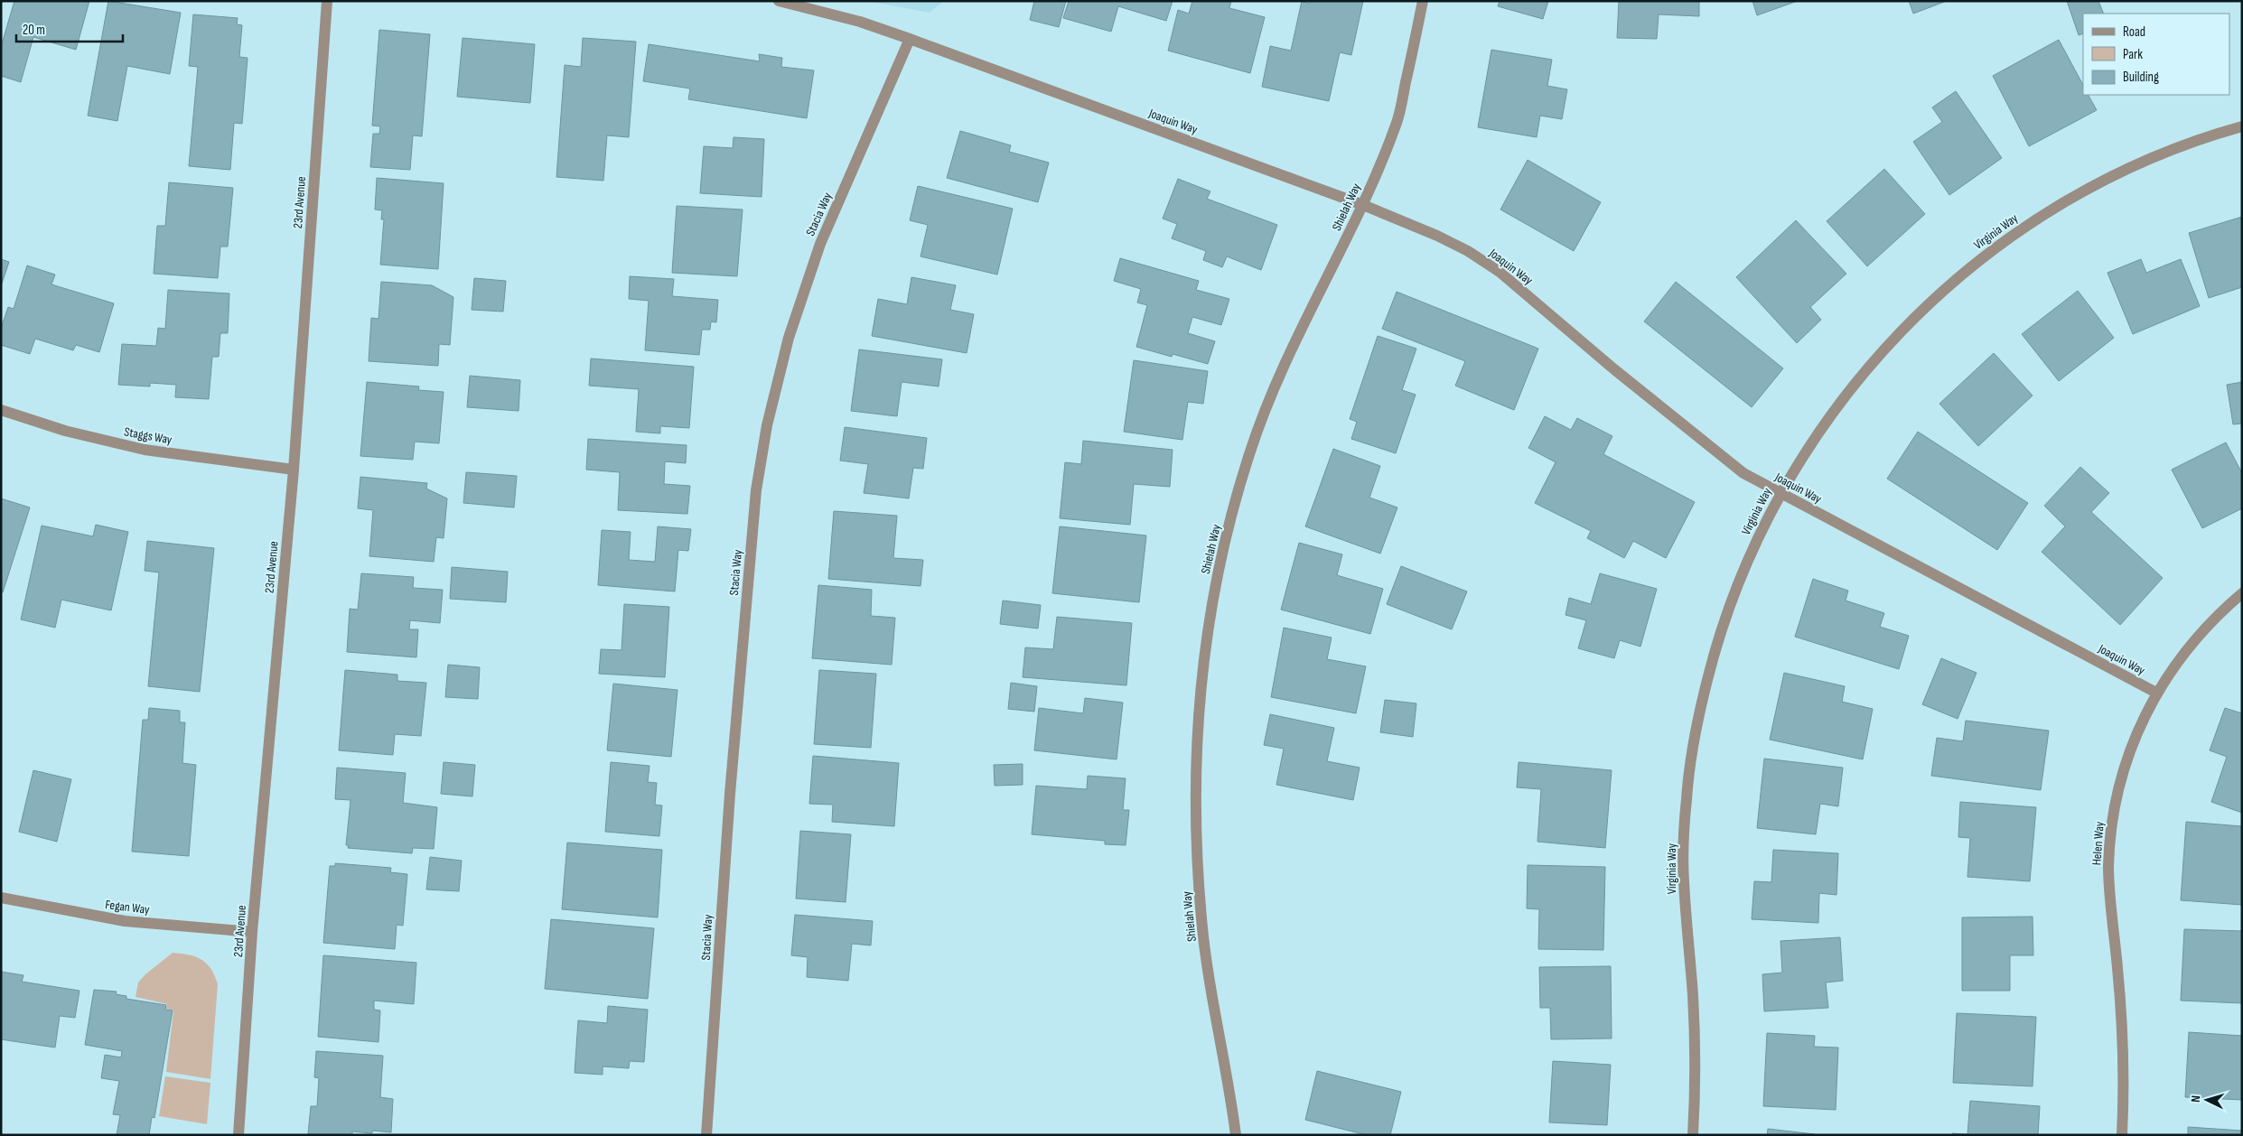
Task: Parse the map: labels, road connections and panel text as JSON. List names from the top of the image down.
{
  "streets": {
    "street": [
      "Joaquin Way",
      "23rd Avenue",
      "Shielah Way",
      "Stacia Way",
      "Virginia Way",
      "Staggs Way",
      "Helen Way",
      "Fegan Way"
    ]
  },
  "crossings": [
    ["Joaquin Way", "Shielah Way"],
    ["Joaquin Way", "Stacia Way"],
    ["Joaquin Way", "Virginia Way"],
    ["Joaquin Way", "Helen Way"],
    ["23rd Avenue", "Staggs Way"],
    ["23rd Avenue", "Fegan Way"]
  ],
  "legend": ["Road", "Park", "Building"],
  "scale_bar": "20 m",
  "north": "left"
}
